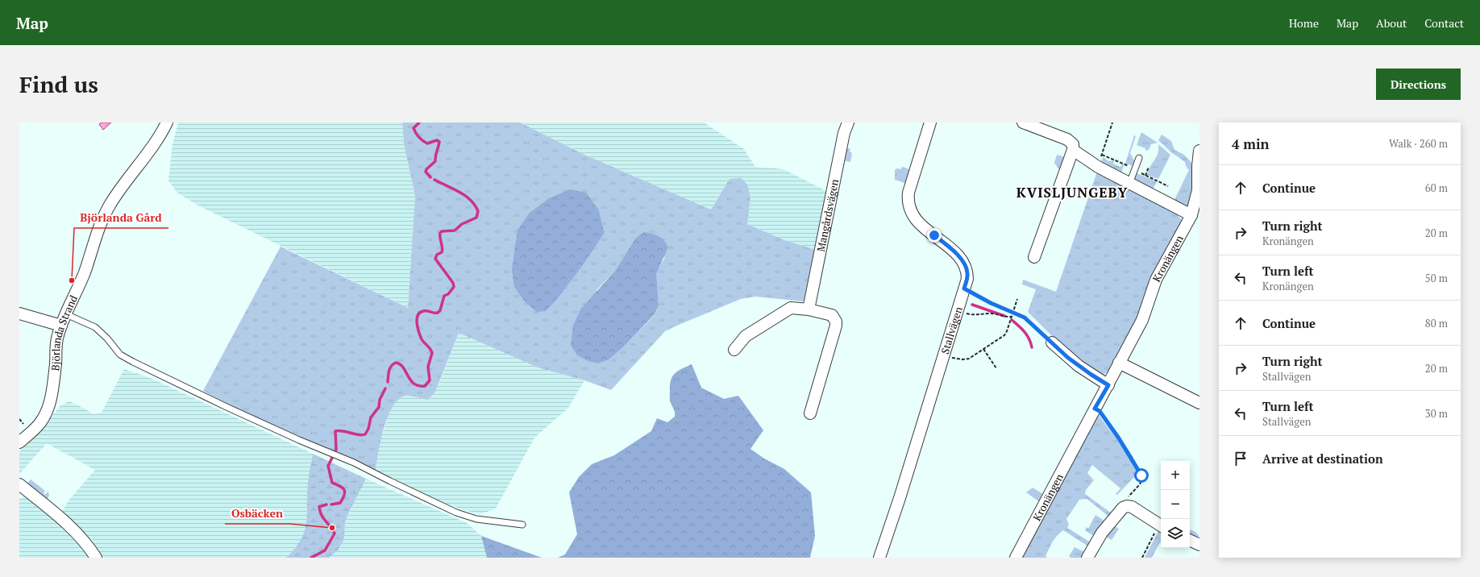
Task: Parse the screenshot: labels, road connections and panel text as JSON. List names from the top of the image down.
{
  "streets": {
    "street": [
      "Mangårdsvägen",
      "Kronängen",
      "Stallvägen",
      "Björlanda Strand"
    ]
  },
  "districts": ["KVISLJUNGEBY"],
  "places": ["Björlanda Gård", "Osbäcken"],
  "page": {
    "header": "Map",
    "nav": [
      "Home",
      "Map",
      "About",
      "Contact"
    ],
    "buttons": "Directions",
    "title": "Find us",
    "heading": ["4 min", "Walk · 260 m"],
    "list": [
      ["Continue", "60 m"],
      ["Turn right", "Kronängen", "20 m"],
      ["Turn left", "Kronängen", "50 m"],
      ["Continue", "80 m"],
      ["Turn right", "Stallvägen", "20 m"],
      ["Turn left", "Stallvägen", "30 m"],
      "Arrive at destination"
    ],
    "map_buttons": ["+", "−"]
  }
}
